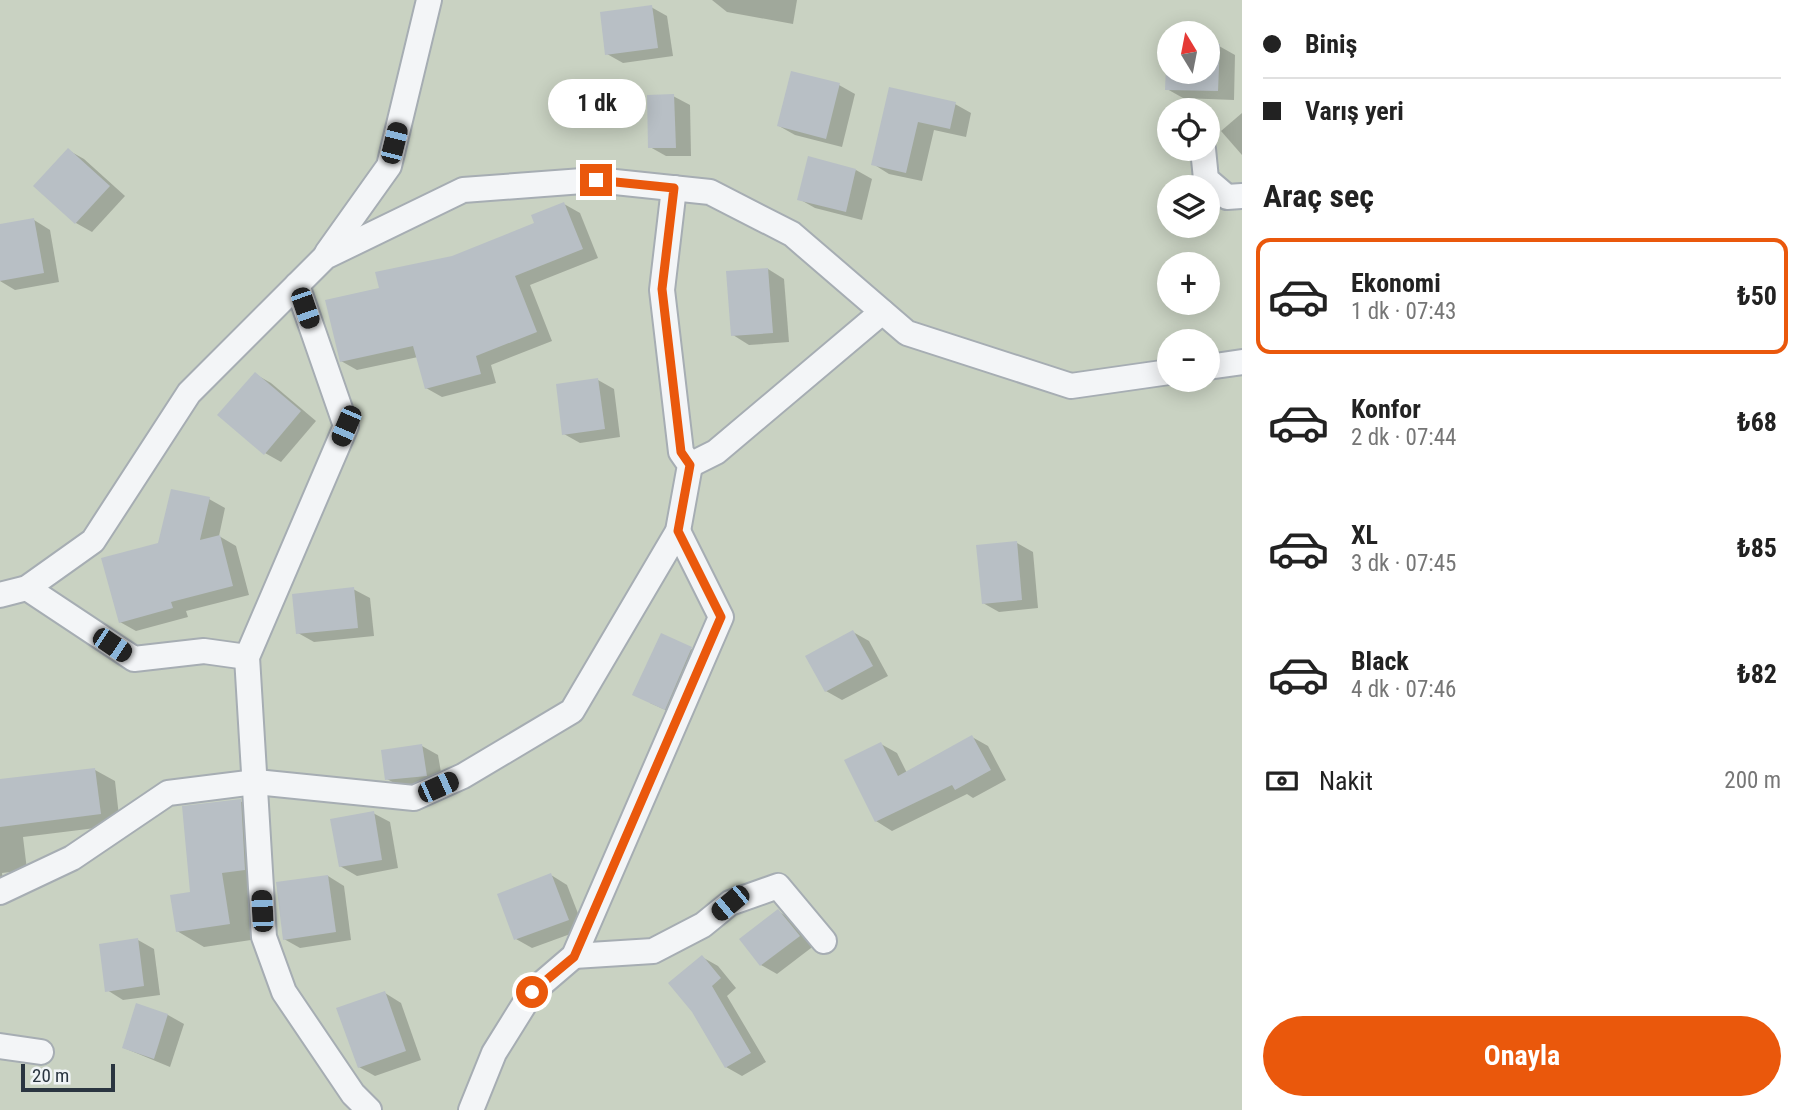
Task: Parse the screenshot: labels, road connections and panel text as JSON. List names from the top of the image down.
{
  "scale_bar": "20 m",
  "north": "top",
  "page": {
    "banner": ["Biniş", "Varış yeri"],
    "map_buttons": ["+", "−"],
    "bubble": "1 dk",
    "heading": "Araç seç",
    "list": [
      {
        "name": "Ekonomi",
        "note": "1 dk · 07:43",
        "value": "₺50"
      },
      {
        "name": "Konfor",
        "note": "2 dk · 07:44",
        "value": "₺68"
      },
      {
        "name": "XL",
        "note": "3 dk · 07:45",
        "value": "₺85"
      },
      {
        "name": "Black",
        "note": "4 dk · 07:46",
        "value": "₺82"
      }
    ],
    "pay": ["Nakit", "200 m"],
    "buttons": "Onayla",
    "scale": "20 m"
  }
}
